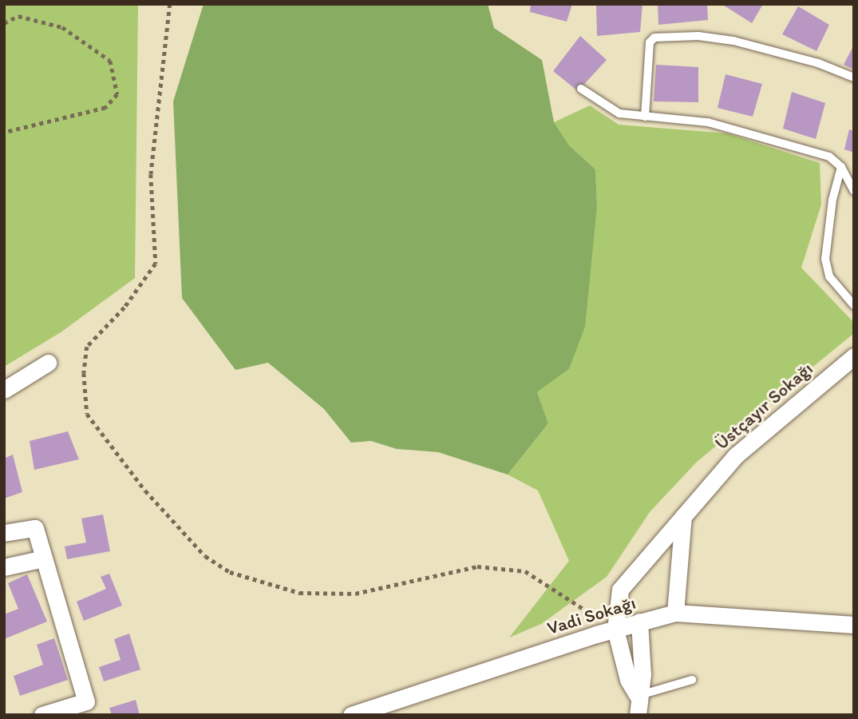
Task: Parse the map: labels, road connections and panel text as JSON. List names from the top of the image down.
{
  "streets": {
    "street": ["Üstçayır Sokağı", "Vadi Sokağı"]
  },
  "crossings": [
    ["Üstçayır Sokağı", "Vadi Sokağı"]
  ]
}
